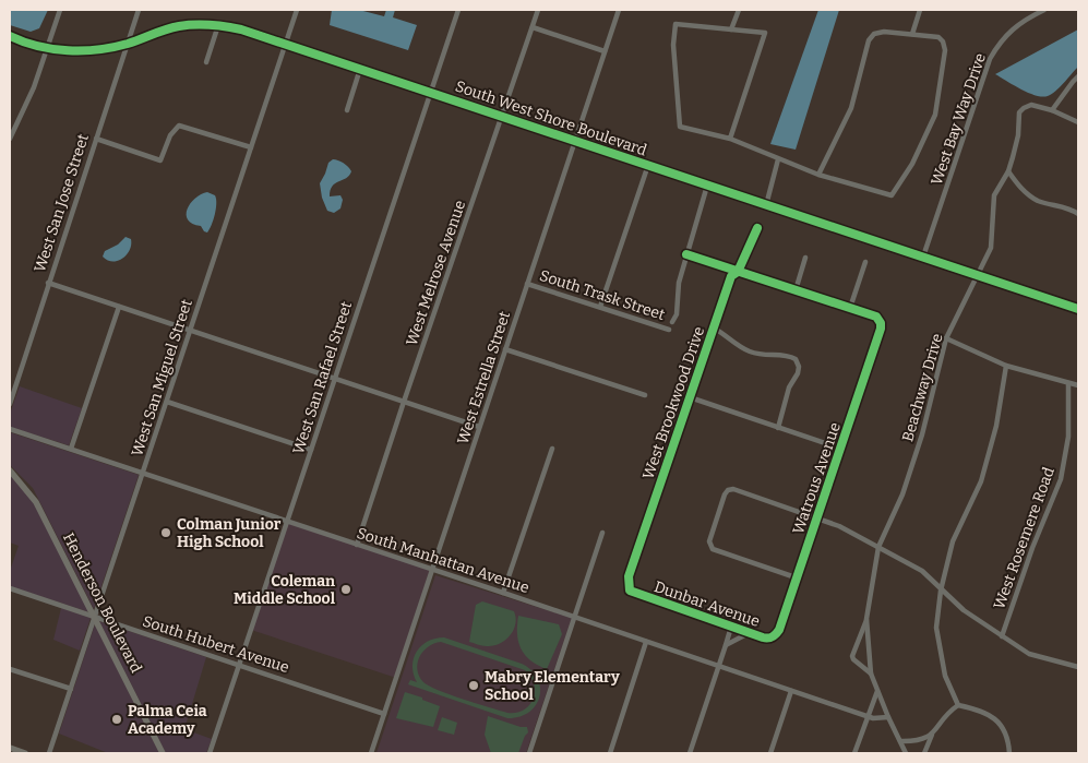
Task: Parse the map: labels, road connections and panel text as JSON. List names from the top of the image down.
{
  "streets": {
    "street": [
      "South West Shore Boulevard",
      "West Bay Way Drive",
      "West San Jose Street",
      "West Melrose Avenue",
      "South Trask Street",
      "West San Miguel Street",
      "West San Rafael Street",
      "West Estrella Street",
      "Beachway Drive",
      "West Brookwood Drive",
      "Watrous Avenue",
      "West Rosemere Road",
      "South Manhattan Avenue",
      "Henderson Boulevard",
      "Dunbar Avenue",
      "South Hubert Avenue"
    ]
  },
  "crossings": [
    ["South West Shore Boulevard", "West Bay Way Drive"],
    ["South West Shore Boulevard", "West San Jose Street"],
    ["South West Shore Boulevard", "West Melrose Avenue"],
    ["South West Shore Boulevard", "West San Miguel Street"],
    ["South West Shore Boulevard", "West San Rafael Street"],
    ["South West Shore Boulevard", "West Estrella Street"],
    ["South West Shore Boulevard", "Beachway Drive"],
    ["West Melrose Avenue", "South Manhattan Avenue"],
    ["South Trask Street", "West Estrella Street"],
    ["West San Miguel Street", "South Manhattan Avenue"],
    ["West San Miguel Street", "Henderson Boulevard"],
    ["West San Miguel Street", "South Hubert Avenue"],
    ["West San Rafael Street", "South Manhattan Avenue"],
    ["West San Rafael Street", "South Hubert Avenue"],
    ["West Estrella Street", "South Manhattan Avenue"],
    ["West Estrella Street", "South Hubert Avenue"],
    ["West Brookwood Drive", "Dunbar Avenue"],
    ["Watrous Avenue", "Dunbar Avenue"],
    ["Henderson Boulevard", "South Hubert Avenue"]
  ],
  "places": [
    "Colman Junior High School",
    "Coleman Middle School",
    "Mabry Elementary School",
    "Palma Ceia Academy"
  ]
}
